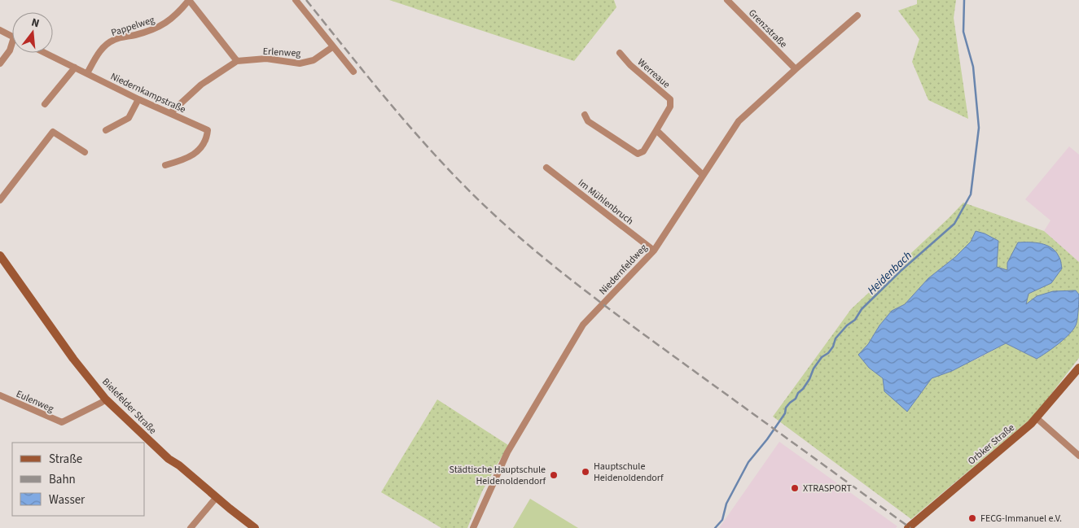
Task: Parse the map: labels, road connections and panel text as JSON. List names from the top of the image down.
{
  "streets": {
    "main road": ["Bielefelder Straße", "Orbker Straße"],
    "street": [
      "Pappelweg",
      "Grenzstraße",
      "Erlenweg",
      "Werreaue",
      "Niedernkampstraße",
      "Im Mühlenbruch",
      "Niedernfeldweg",
      "Eulenweg"
    ]
  },
  "crossings": [
    ["Pappelweg", "Niedernkampstraße"],
    ["Grenzstraße", "Niedernfeldweg"],
    ["Erlenweg", "Niedernkampstraße"],
    ["Im Mühlenbruch", "Niedernfeldweg"],
    ["Eulenweg", "Bielefelder Straße"]
  ],
  "water": ["Heidenbach"],
  "places": [
    "Hauptschule Heidenoldendorf",
    "Städtische Hauptschule Heidenoldendorf",
    "XTRASPORT",
    "FECG-Immanuel e.V."
  ],
  "legend": ["Straße", "Bahn", "Wasser"],
  "north": "top"
}
